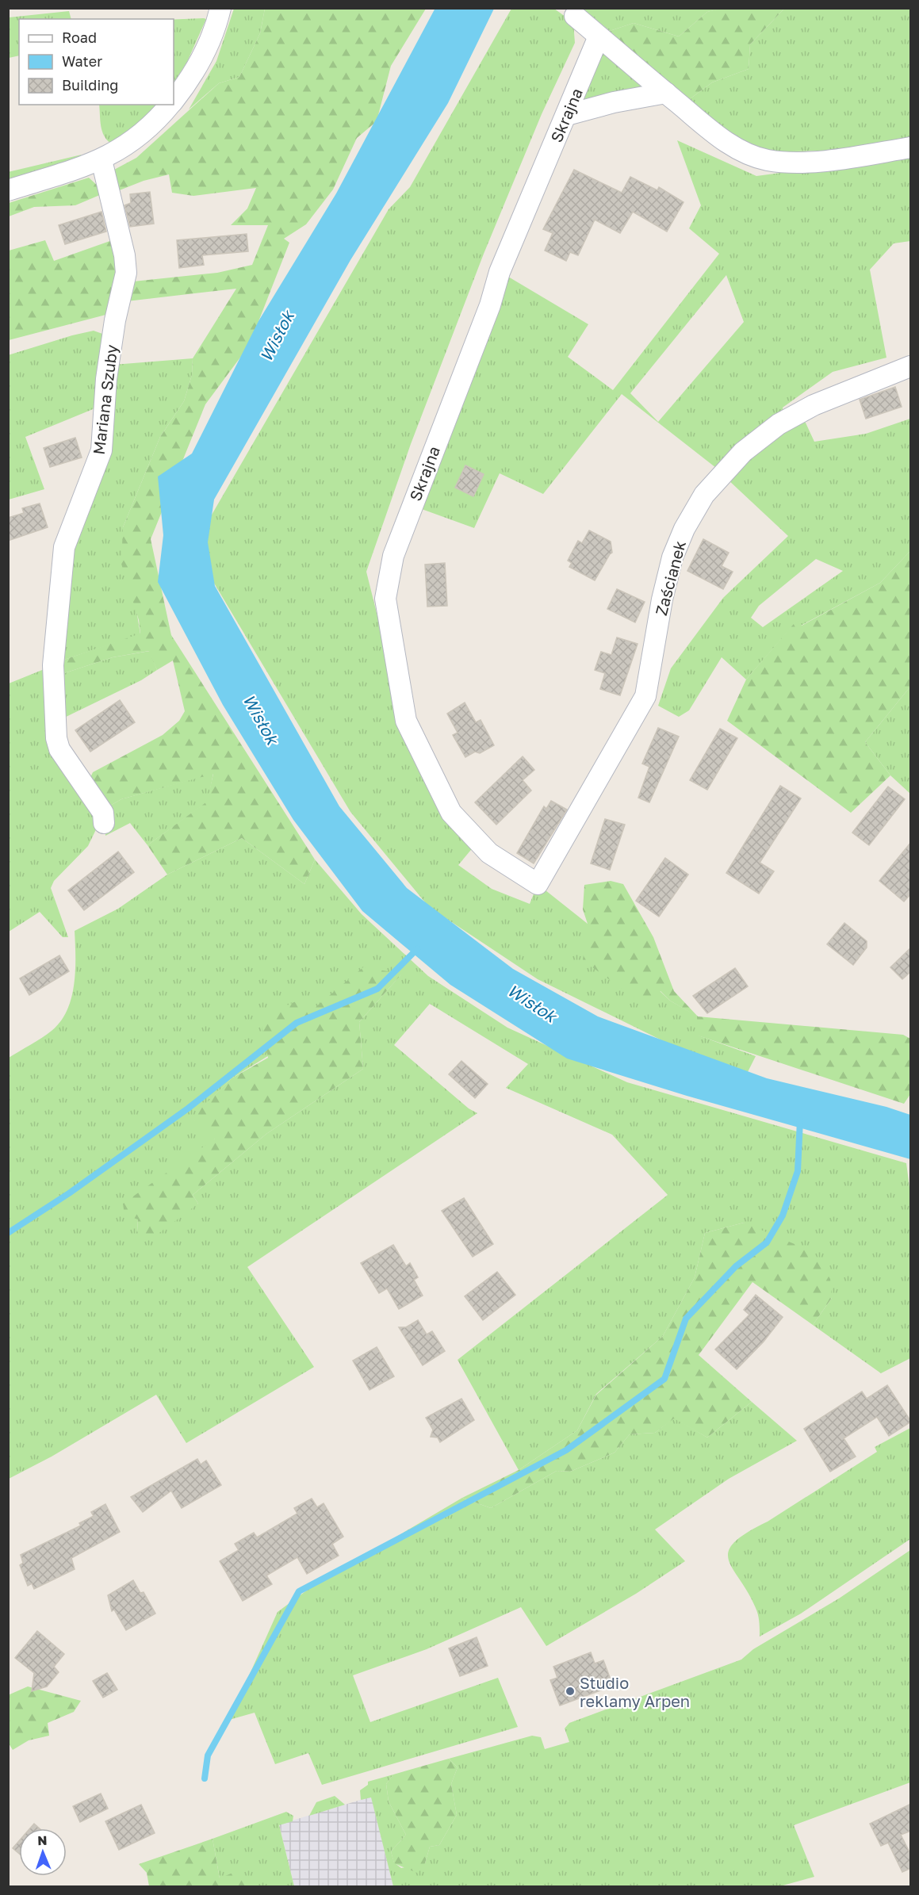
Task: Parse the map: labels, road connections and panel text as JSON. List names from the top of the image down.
{
  "streets": {
    "street": ["Skrajna", "Mariana Szuby", "Zaścianek"]
  },
  "crossings": [
    ["Skrajna", "Zaścianek"]
  ],
  "water": ["Wisłok"],
  "places": ["Studio reklamy Arpen"],
  "legend": ["Road", "Water", "Building"],
  "north": "top"
}
